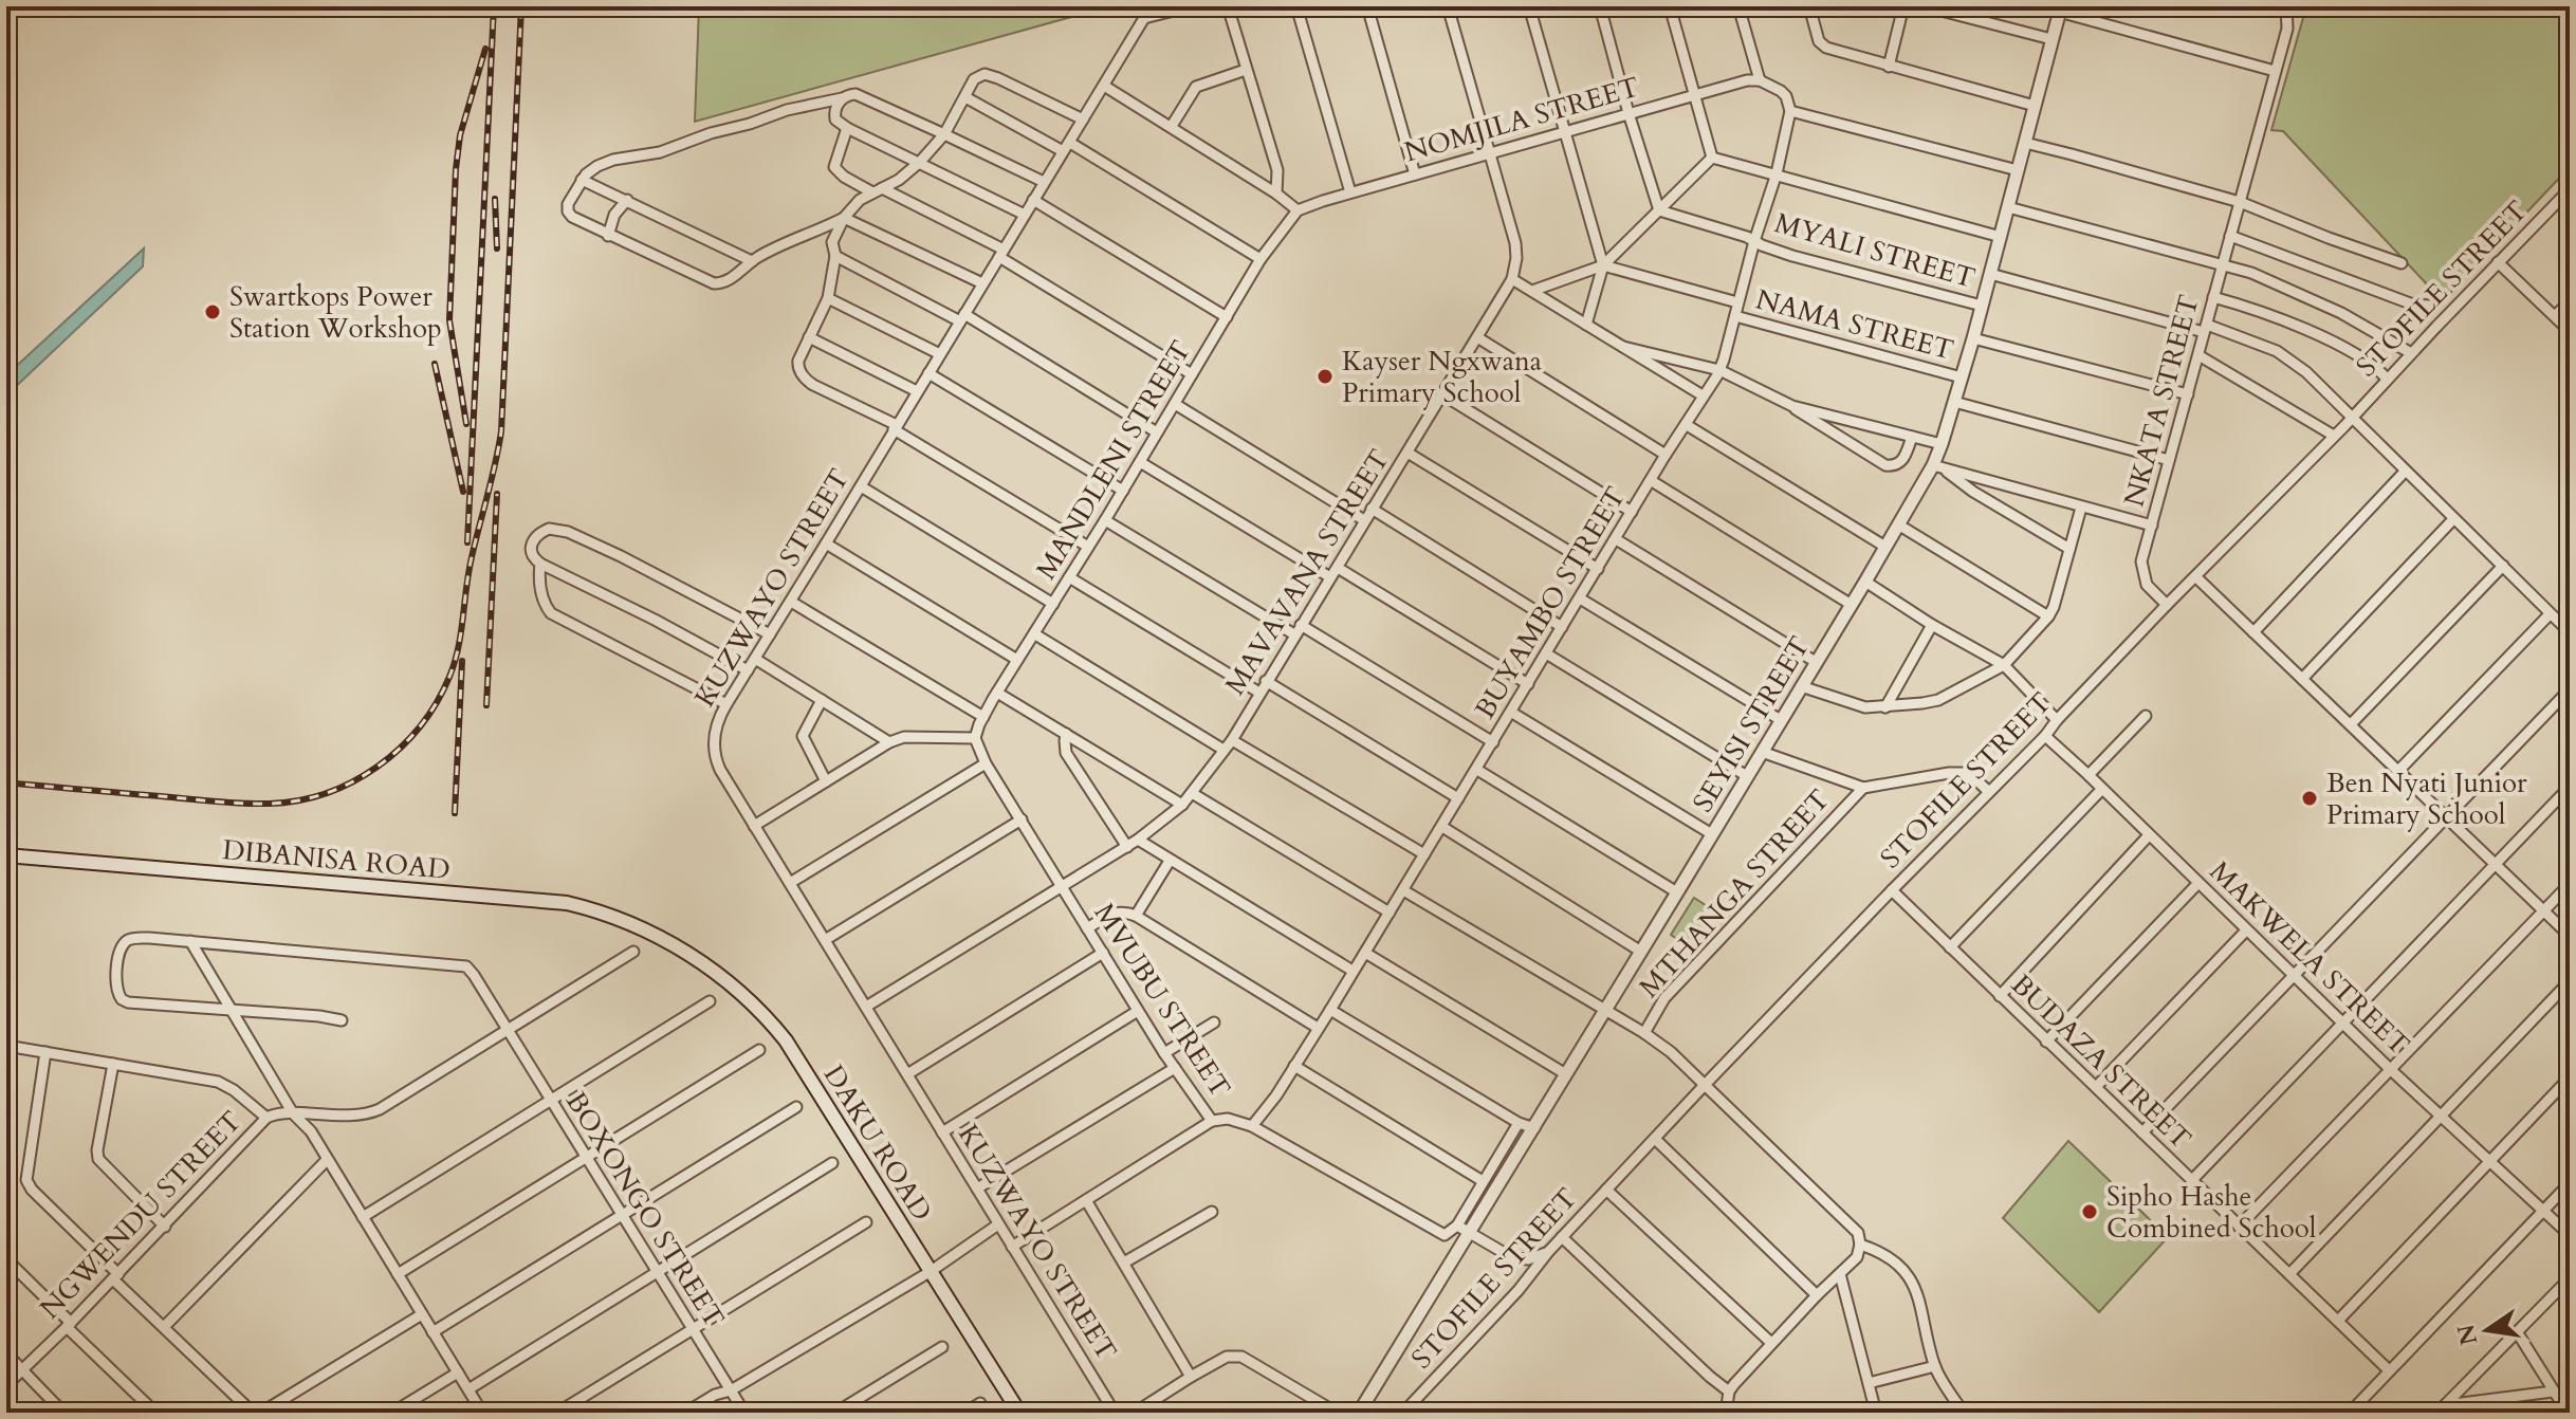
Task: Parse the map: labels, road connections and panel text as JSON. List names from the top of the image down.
{
  "streets": {
    "main road": ["DIBANISA ROAD", "DAKU ROAD"],
    "street": [
      "NOMJILA STREET",
      "MYALI STREET",
      "STOFILE STREET",
      "NAMA STREET",
      "NKATA STREET",
      "MANDLENI STREET",
      "MAVAVANA STREET",
      "KUZWAYO STREET",
      "BUYAMBO STREET",
      "SEYISI STREET",
      "MTHANGA STREET",
      "MAKWELA STREET",
      "MVUBU STREET",
      "BUDAZA STREET",
      "BOXONGO STREET",
      "NGWENDU STREET"
    ]
  },
  "crossings": [
    ["NOMJILA STREET", "MANDLENI STREET"],
    ["NOMJILA STREET", "MAVAVANA STREET"],
    ["MYALI STREET", "BUYAMBO STREET"],
    ["MYALI STREET", "SEYISI STREET"],
    ["STOFILE STREET", "NKATA STREET"],
    ["STOFILE STREET", "MAKWELA STREET"],
    ["STOFILE STREET", "MVUBU STREET"],
    ["STOFILE STREET", "BUDAZA STREET"],
    ["NAMA STREET", "BUYAMBO STREET"],
    ["NAMA STREET", "SEYISI STREET"],
    ["MANDLENI STREET", "MVUBU STREET"],
    ["MAVAVANA STREET", "KUZWAYO STREET"],
    ["MAVAVANA STREET", "MVUBU STREET"],
    ["BUYAMBO STREET", "MVUBU STREET"],
    ["SEYISI STREET", "MVUBU STREET"],
    ["DIBANISA ROAD", "DAKU ROAD"],
    ["BOXONGO STREET", "NGWENDU STREET"]
  ],
  "places": [
    "Swartkops Power Station Workshop",
    "Kayser Ngxwana Primary School",
    "Ben Nyati Junior Primary School",
    "Sipho Hashe Combined School"
  ],
  "north": "left"
}
